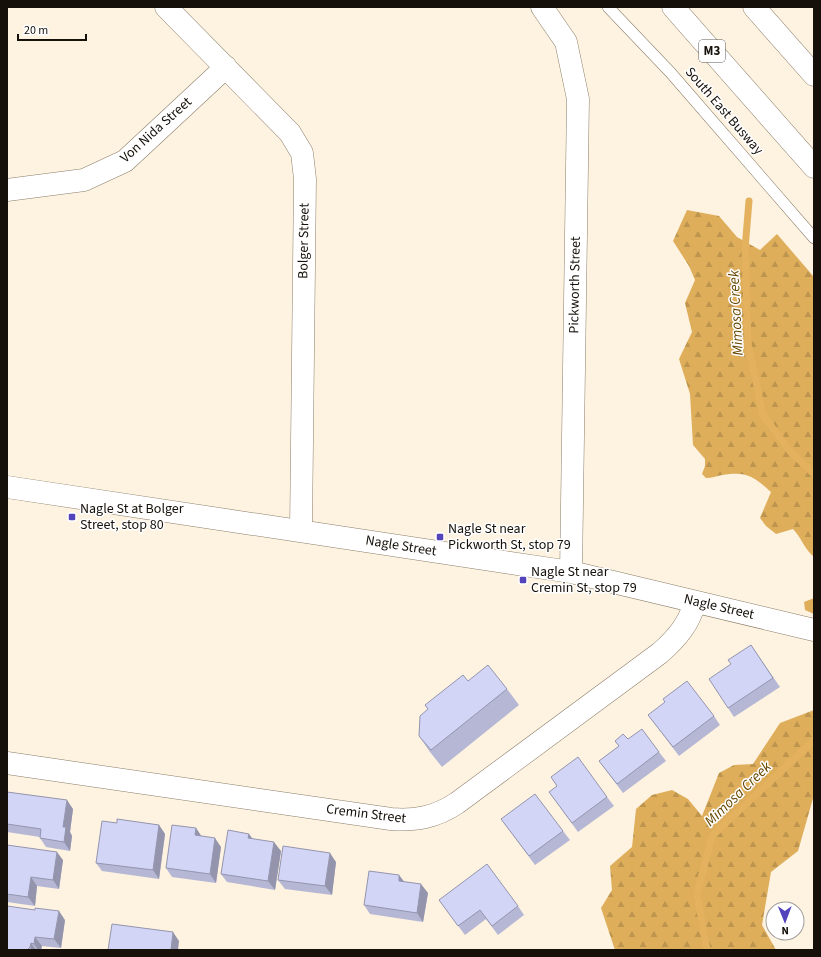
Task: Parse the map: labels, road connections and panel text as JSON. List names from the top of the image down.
{
  "streets": {
    "main road": [
      "M3",
      "Von Nida Street",
      "Bolger Street",
      "Pickworth Street",
      "Nagle Street",
      "Cremin Street"
    ],
    "lane": ["South East Busway"]
  },
  "crossings": [
    ["Von Nida Street", "Bolger Street"],
    ["Bolger Street", "Nagle Street"],
    ["Pickworth Street", "Nagle Street"],
    ["Nagle Street", "Cremin Street"]
  ],
  "water": ["Mimosa Creek"],
  "places": {
    "transit": ["Nagle St at Bolger Street, stop 80", "Nagle St near Pickworth St, stop 79", "Nagle St near Cremin St, stop 79"]
  },
  "scale_bar": "20 m",
  "north": "bottom"
}
